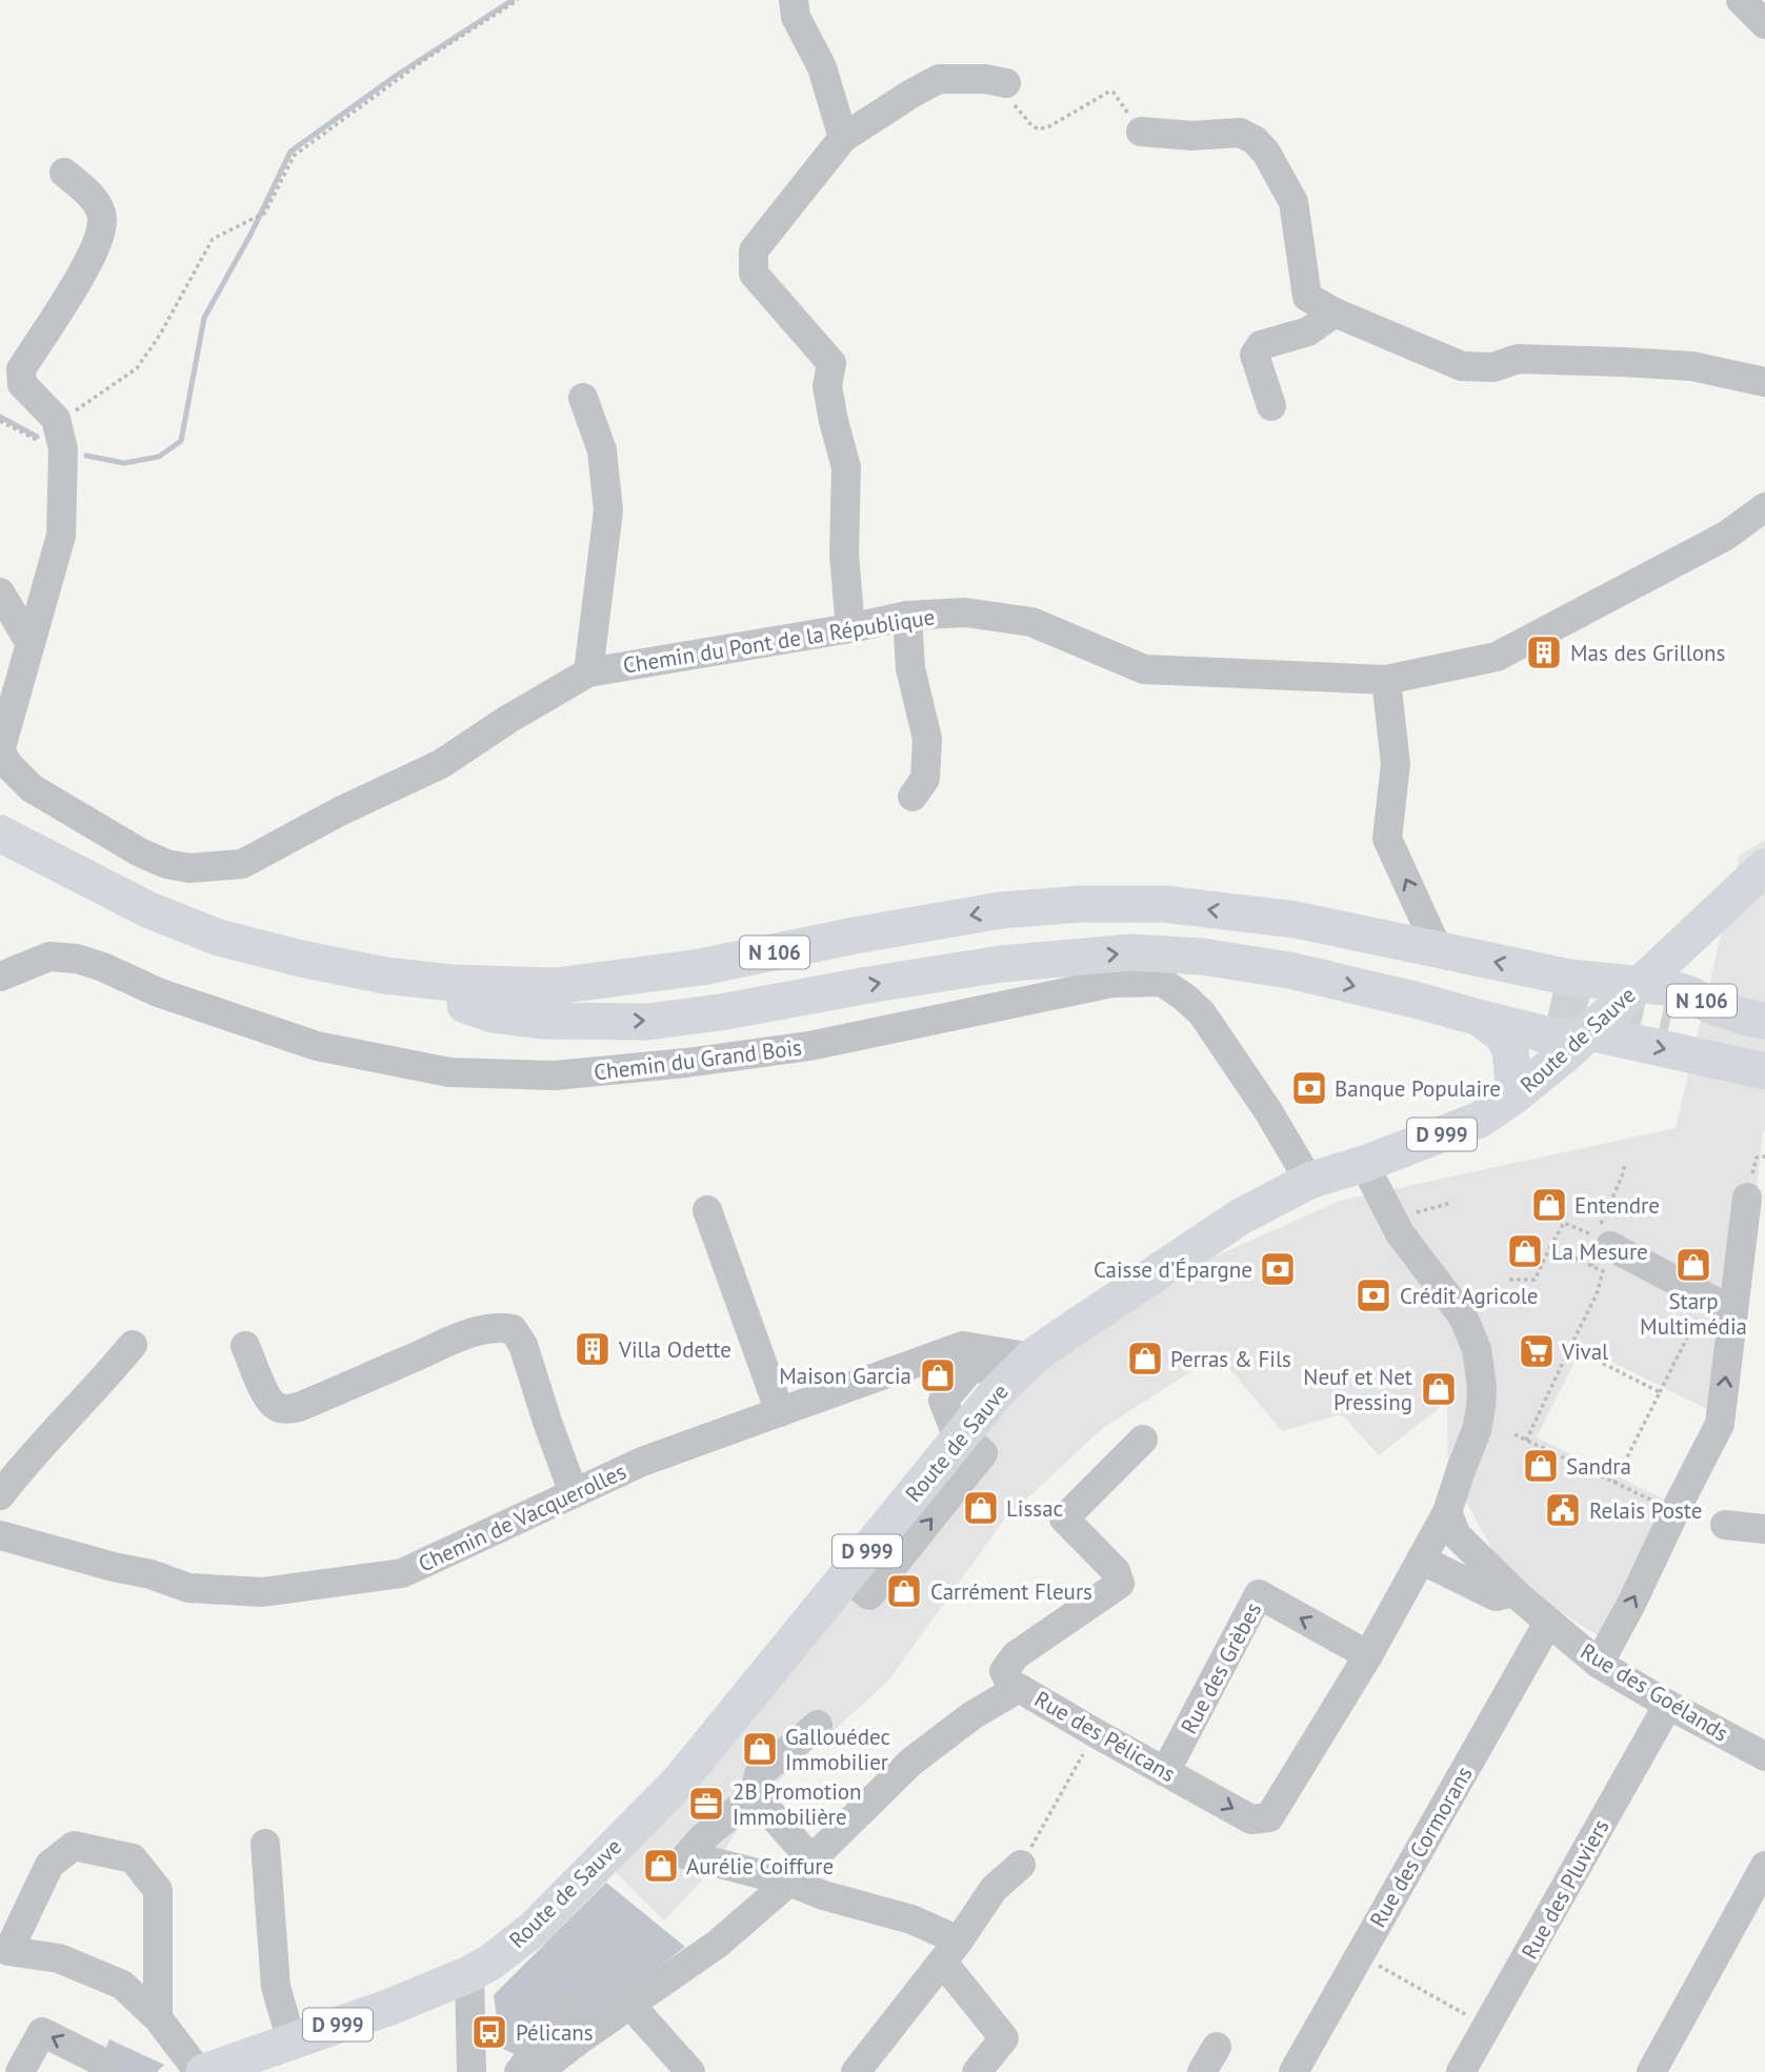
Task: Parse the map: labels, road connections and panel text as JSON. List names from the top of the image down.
{
  "streets": {
    "main road": ["N 106", "Route de Sauve", "D 999"],
    "street": [
      "Chemin du Pont de la République",
      "Chemin du Grand Bois",
      "Chemin de Vacquerolles",
      "Rue des Grèbes",
      "Rue des Goélands",
      "Rue des Pélicans",
      "Rue des Cormorans",
      "Rue des Pluviers"
    ]
  },
  "crossings": [
    ["N 106", "Route de Sauve"],
    ["Route de Sauve", "Chemin du Grand Bois"],
    ["Route de Sauve", "Chemin de Vacquerolles"],
    ["Rue des Grèbes", "Rue des Pélicans"],
    ["Rue des Goélands", "Rue des Pélicans"],
    ["Rue des Goélands", "Rue des Cormorans"],
    ["Rue des Goélands", "Rue des Pluviers"]
  ],
  "places": {
    "building": ["Mas des Grillons", "Villa Odette"],
    "bank": ["Banque Populaire", "Caisse d'Épargne", "Crédit Agricole"],
    "shop": [
      "Entendre",
      "La Mesure",
      "Starp Multimédia",
      "Perras & Fils",
      "Maison Garcia",
      "Neuf et Net Pressing",
      "Sandra",
      "Lissac",
      "Carrément Fleurs",
      "Gallouédec Immobilier",
      "Aurélie Coiffure"
    ],
    "supermarket": ["Vival"],
    "public building": ["Relais Poste"],
    "office": ["2B Promotion Immobilière"],
    "bus stop": ["Pélicans"]
  }
}
